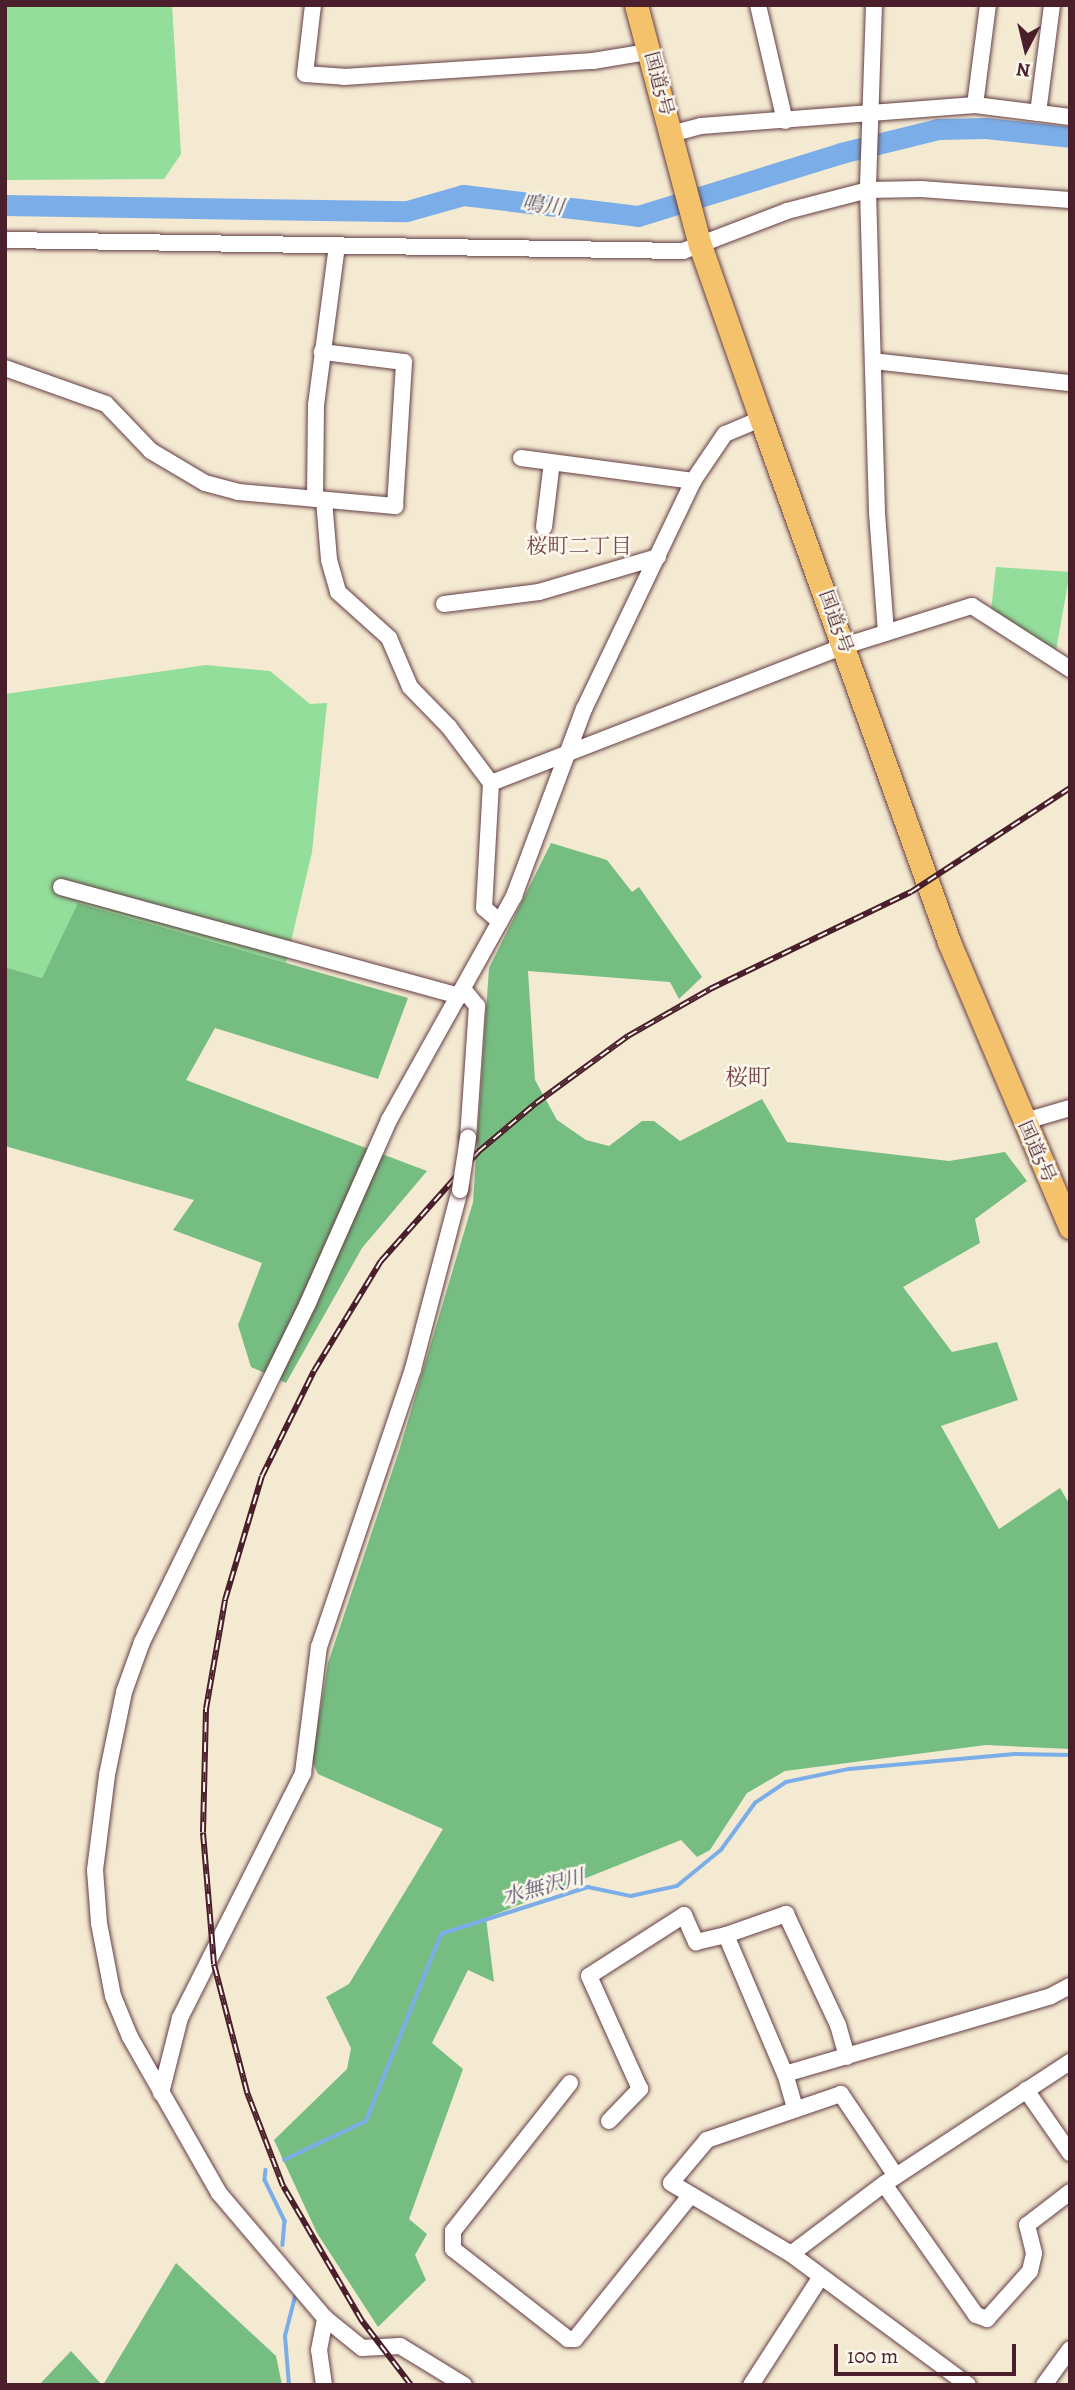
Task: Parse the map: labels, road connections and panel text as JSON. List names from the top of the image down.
{
  "streets": {
    "highway": ["国道5号"]
  },
  "districts": ["桜町二丁目", "桜町"],
  "water": ["鳴川", "水無沢川"],
  "scale_bar": "100 m",
  "north": "bottom"
}
